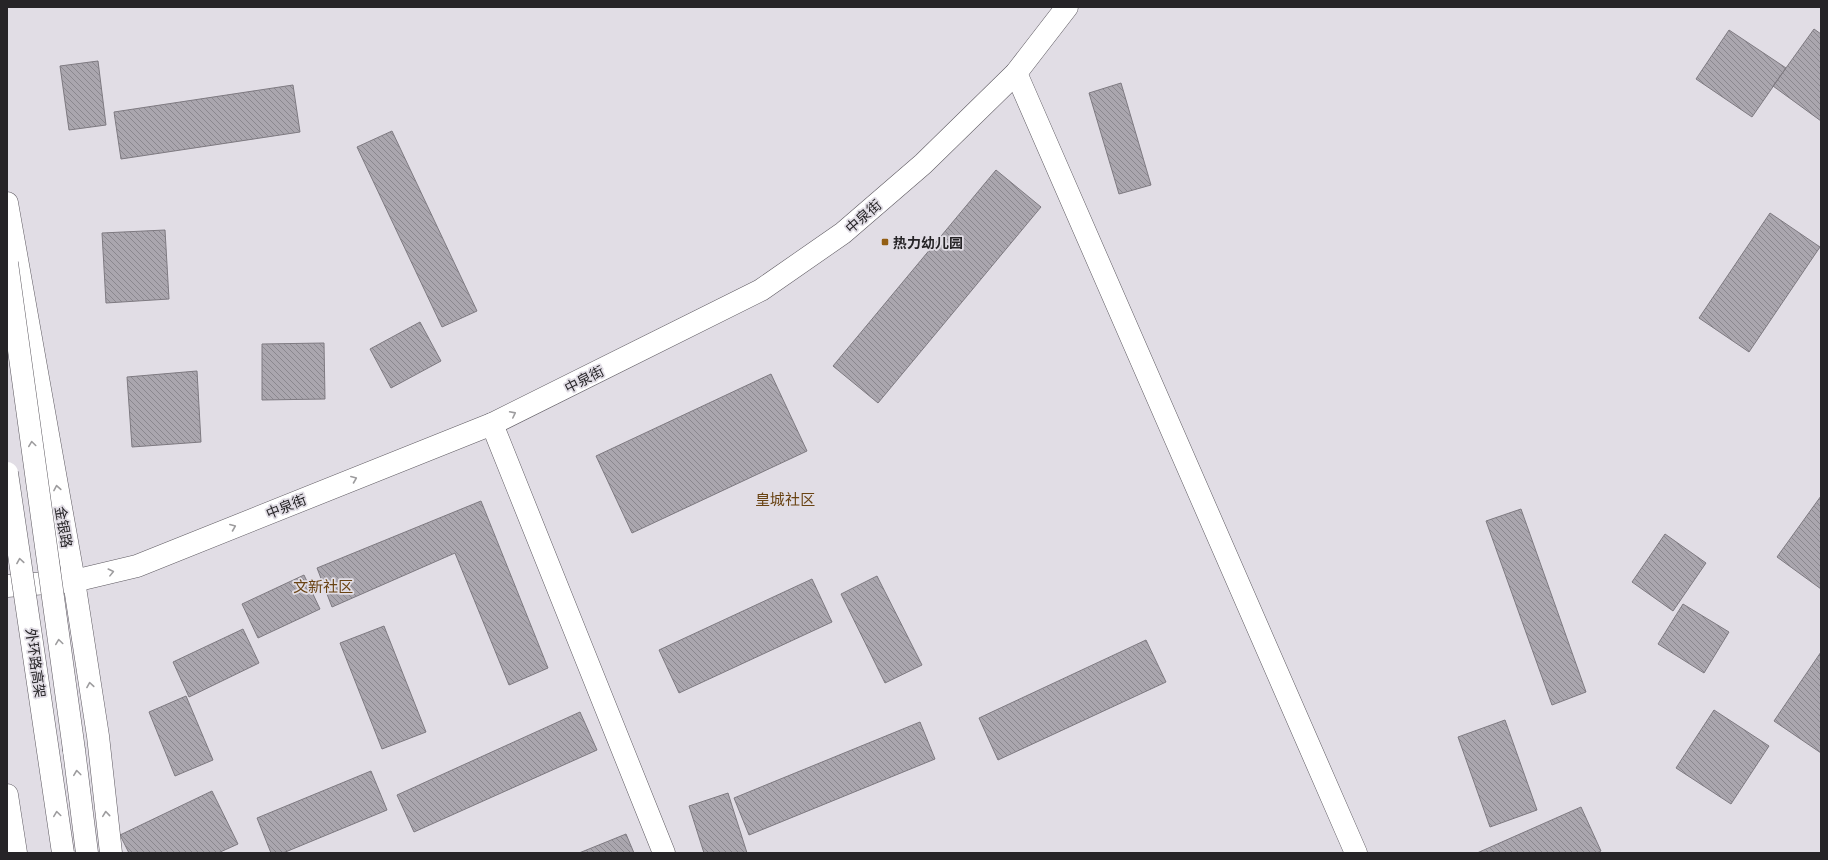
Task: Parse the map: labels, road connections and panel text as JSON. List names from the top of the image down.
{
  "streets": {
    "main road": ["中泉街", "金银路", "外环路高架"]
  },
  "crossings": [
    ["中泉街", "金银路"]
  ],
  "one_way": ["中泉街"],
  "districts": ["皇城社区", "文新社区"],
  "places": {
    "transit": ["热力幼儿园"]
  }
}
